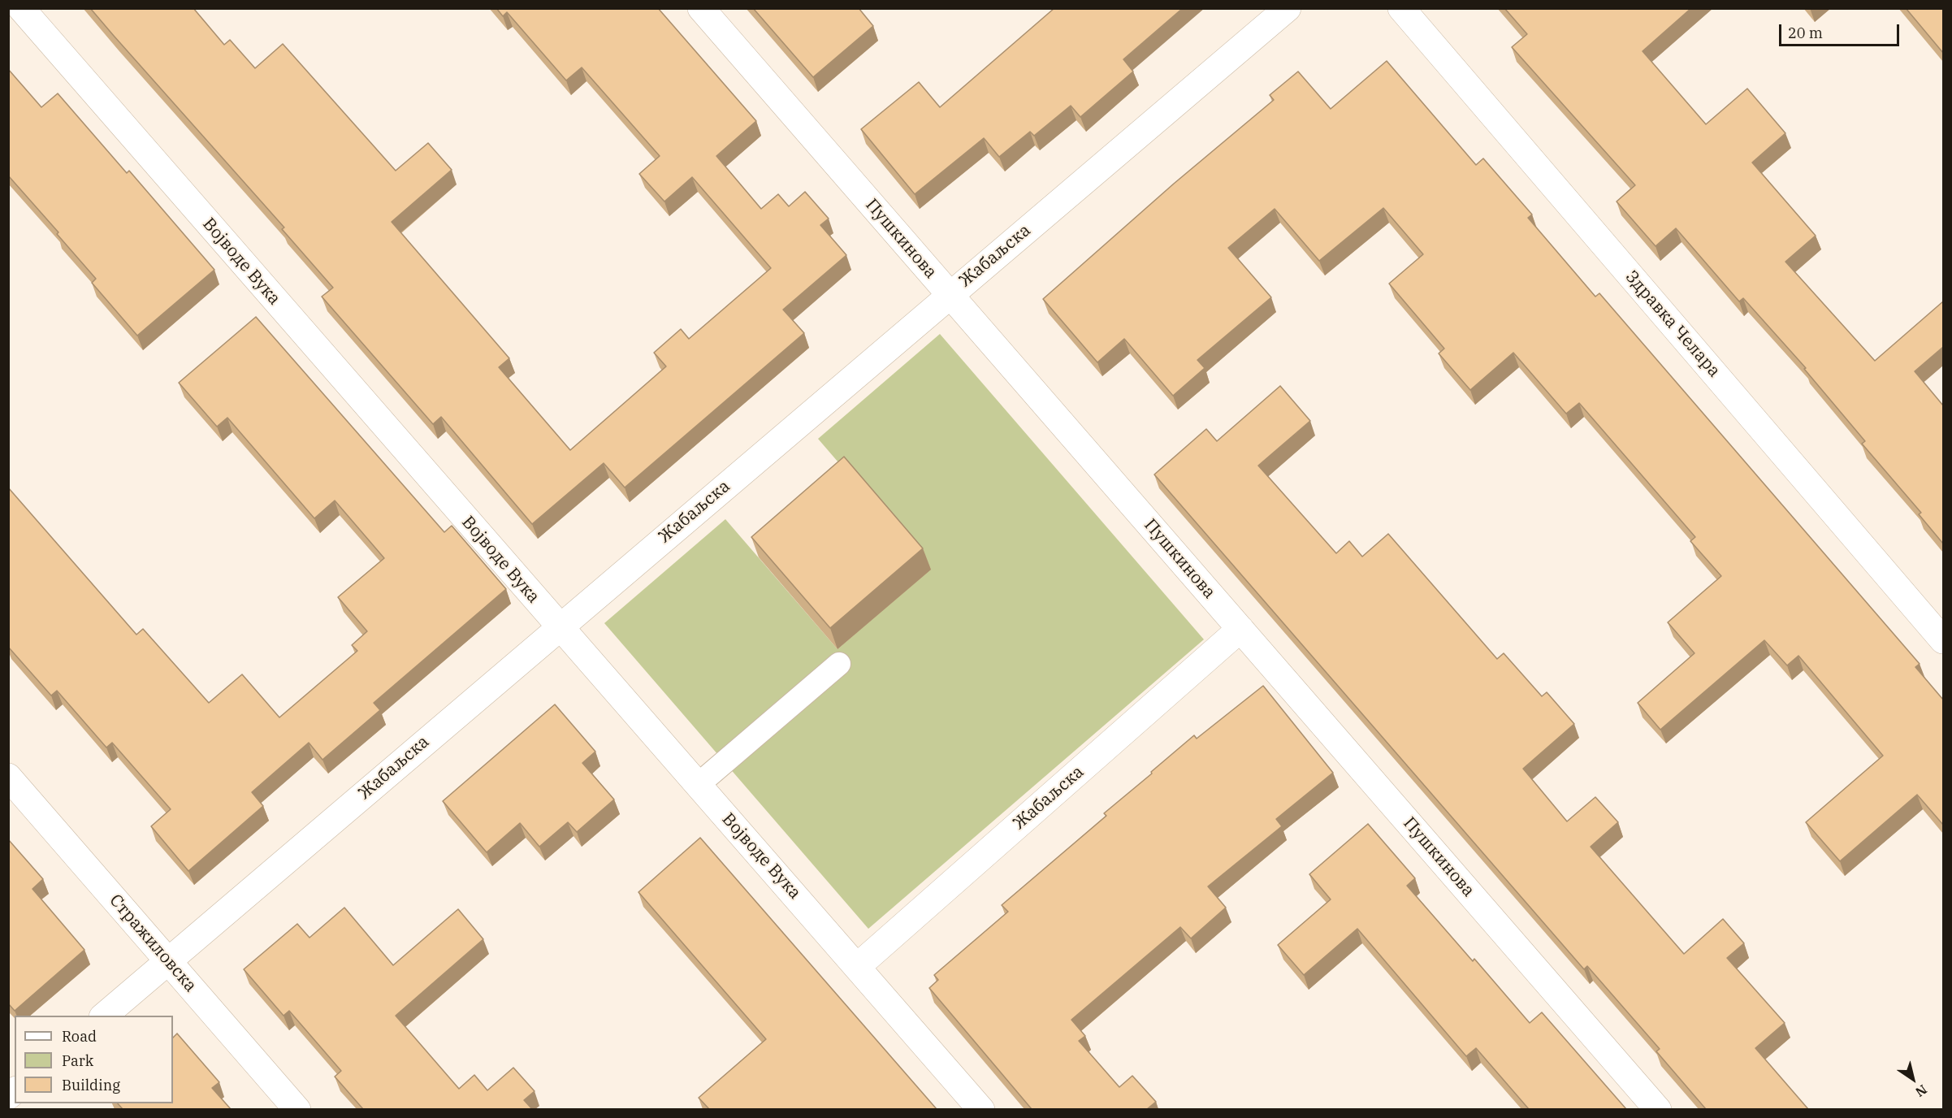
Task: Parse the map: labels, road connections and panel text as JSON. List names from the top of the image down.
{
  "streets": {
    "street": [
      "Пушкинова",
      "Жабаљска",
      "Војводе Вука",
      "Здравка Челара",
      "Стражиловска"
    ]
  },
  "crossings": [
    ["Пушкинова", "Жабаљска"],
    ["Жабаљска", "Војводе Вука"],
    ["Жабаљска", "Стражиловска"]
  ],
  "legend": ["Road", "Park", "Building"],
  "scale_bar": "20 m",
  "north": "bottom right"
}
